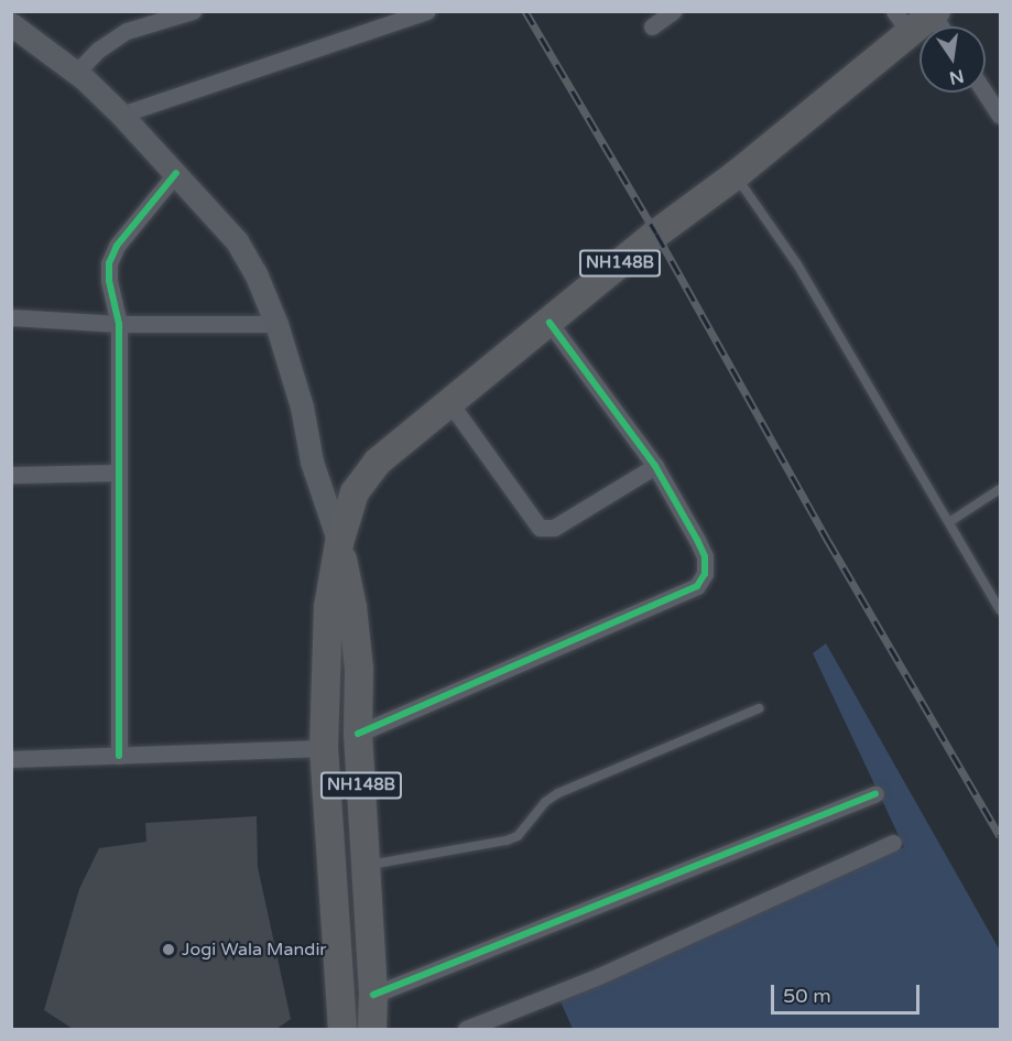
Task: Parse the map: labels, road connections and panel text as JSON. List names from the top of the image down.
{
  "streets": {
    "highway": ["NH148B"]
  },
  "places": ["Jogi Wala Mandir"],
  "scale_bar": "50 m",
  "north": "bottom"
}
